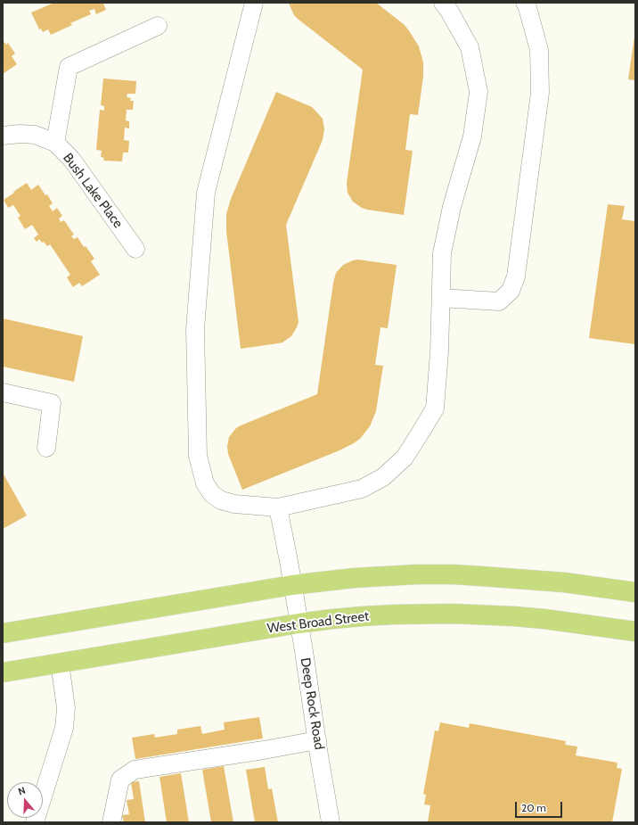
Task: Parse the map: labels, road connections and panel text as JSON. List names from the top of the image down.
{
  "streets": {
    "main road": ["West Broad Street"],
    "street": ["Bush Lake Place", "Deep Rock Road"]
  },
  "crossings": [
    ["West Broad Street", "Deep Rock Road"]
  ],
  "scale_bar": "20 m",
  "north": "top"
}
